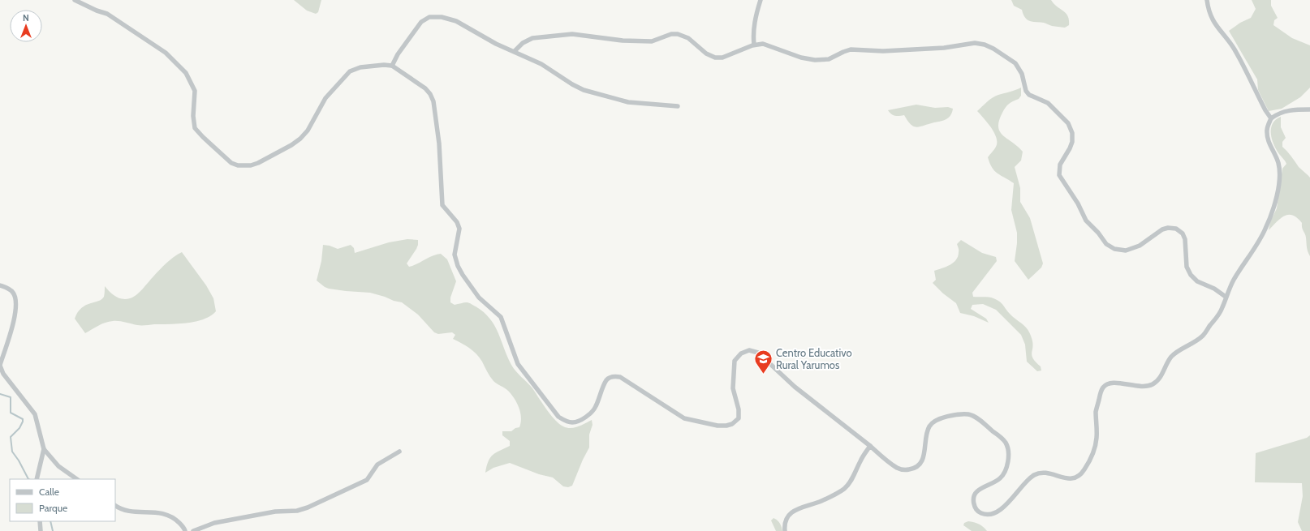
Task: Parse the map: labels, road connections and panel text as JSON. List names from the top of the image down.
{
  "places": {
    "school or university": ["Centro Educativo Rural Yarumos"]
  },
  "legend": ["Calle", "Parque"],
  "north": "top"
}
